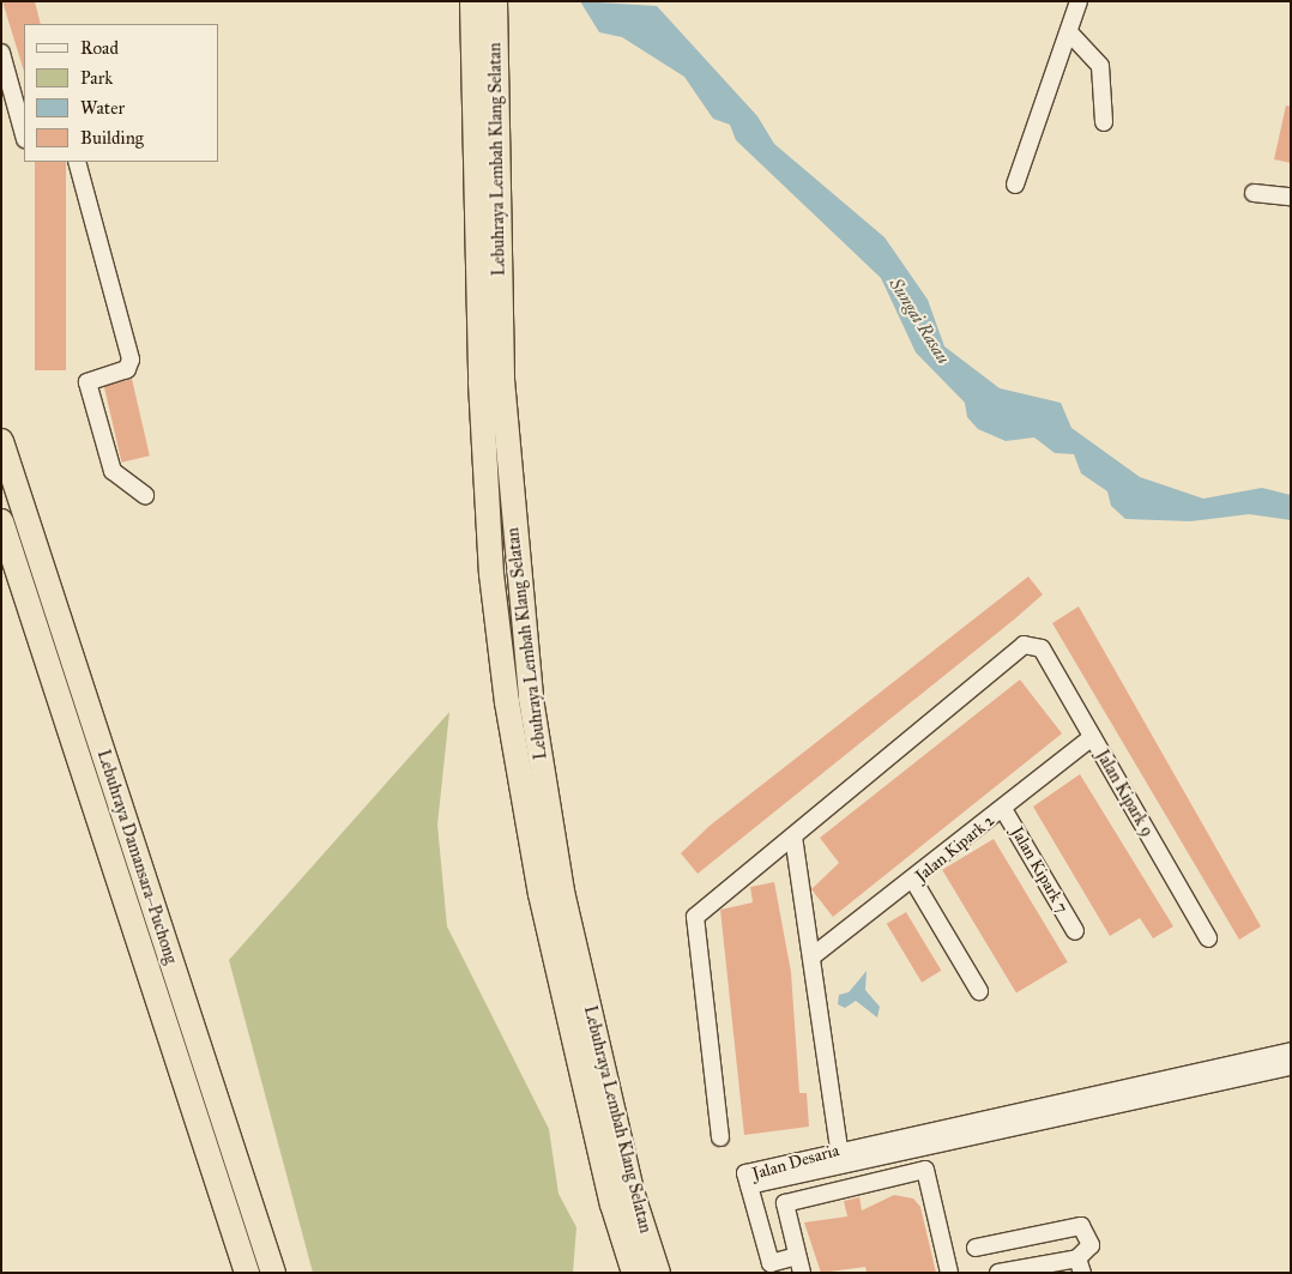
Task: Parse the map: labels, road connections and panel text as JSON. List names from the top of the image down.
{
  "streets": {
    "highway": ["Lebuhraya Lembah Klang Selatan", "Lebuhraya Damansara–Puchong"],
    "street": [
      "Jalan Kipark 9",
      "Jalan Kipark 2",
      "Jalan Kipark 7",
      "Jalan Desaria"
    ]
  },
  "crossings": [
    ["Jalan Kipark 9", "Jalan Kipark 2"],
    ["Jalan Kipark 2", "Jalan Kipark 7"]
  ],
  "water": ["Sungai Rasau"],
  "legend": [
    "Road",
    "Park",
    "Water",
    "Building"
  ]
}
